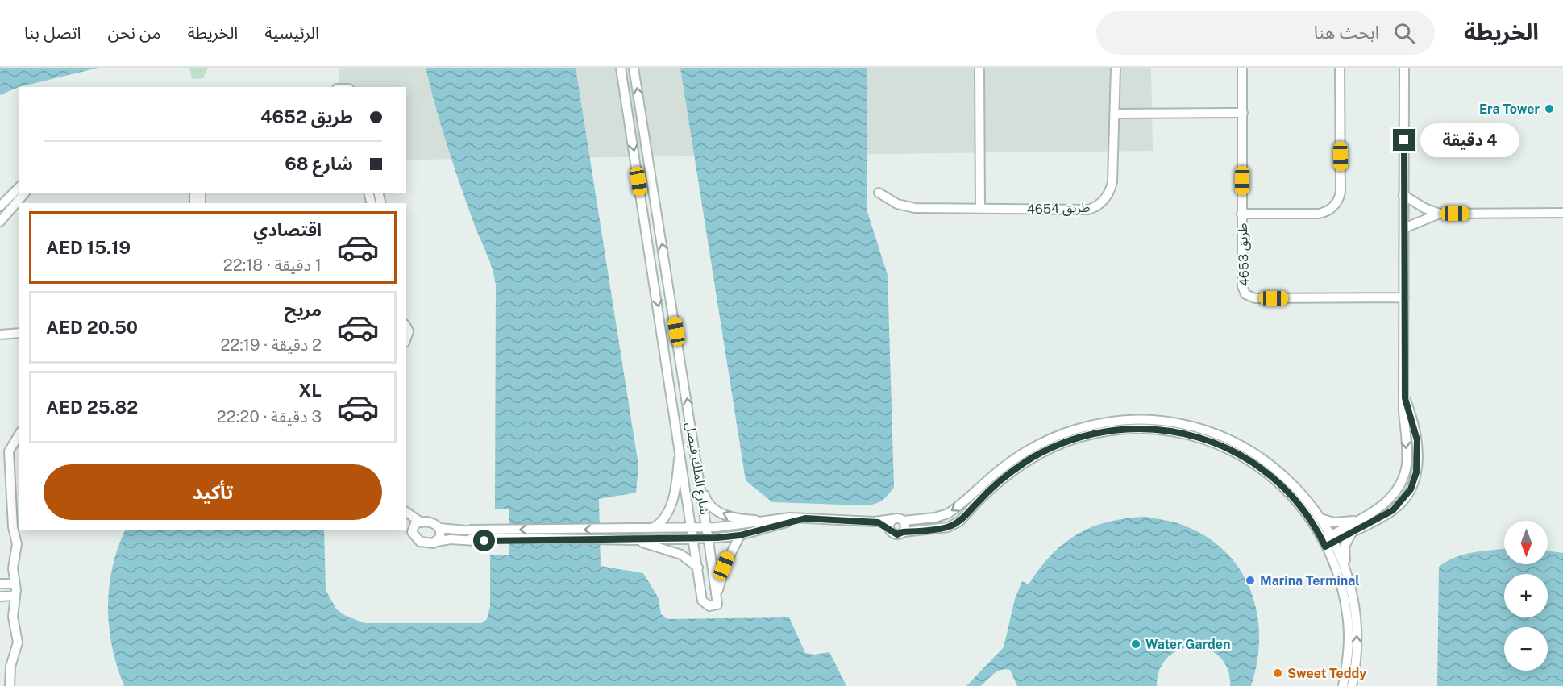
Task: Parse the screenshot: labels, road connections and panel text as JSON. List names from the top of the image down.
{
  "streets": {
    "street": ["طريق 4654", "طريق 4653", "شارع الملك فيصل"]
  },
  "places": [
    "Era Tower",
    "Marina Terminal",
    "Water Garden",
    "Sweet Teddy"
  ],
  "north": "bottom",
  "page": {
    "header": "الخريطة",
    "search": "ابحث هنا",
    "nav": [
      "الرئيسية",
      "الخريطة",
      "من نحن",
      "اتصل بنا"
    ],
    "banner": ["طريق 4652", "شارع 68"],
    "bubble": "4 دقيقة",
    "list": [
      {
        "name": "اقتصادي",
        "note": "1 دقيقة · 22:18",
        "value": "AED 15.19"
      },
      {
        "name": "مريح",
        "note": "2 دقيقة · 22:19",
        "value": "AED 20.50"
      },
      {
        "name": "XL",
        "note": "3 دقيقة · 22:20",
        "value": "AED 25.82"
      }
    ],
    "buttons": "تأكيد",
    "map_buttons": ["+", "−"]
  }
}
